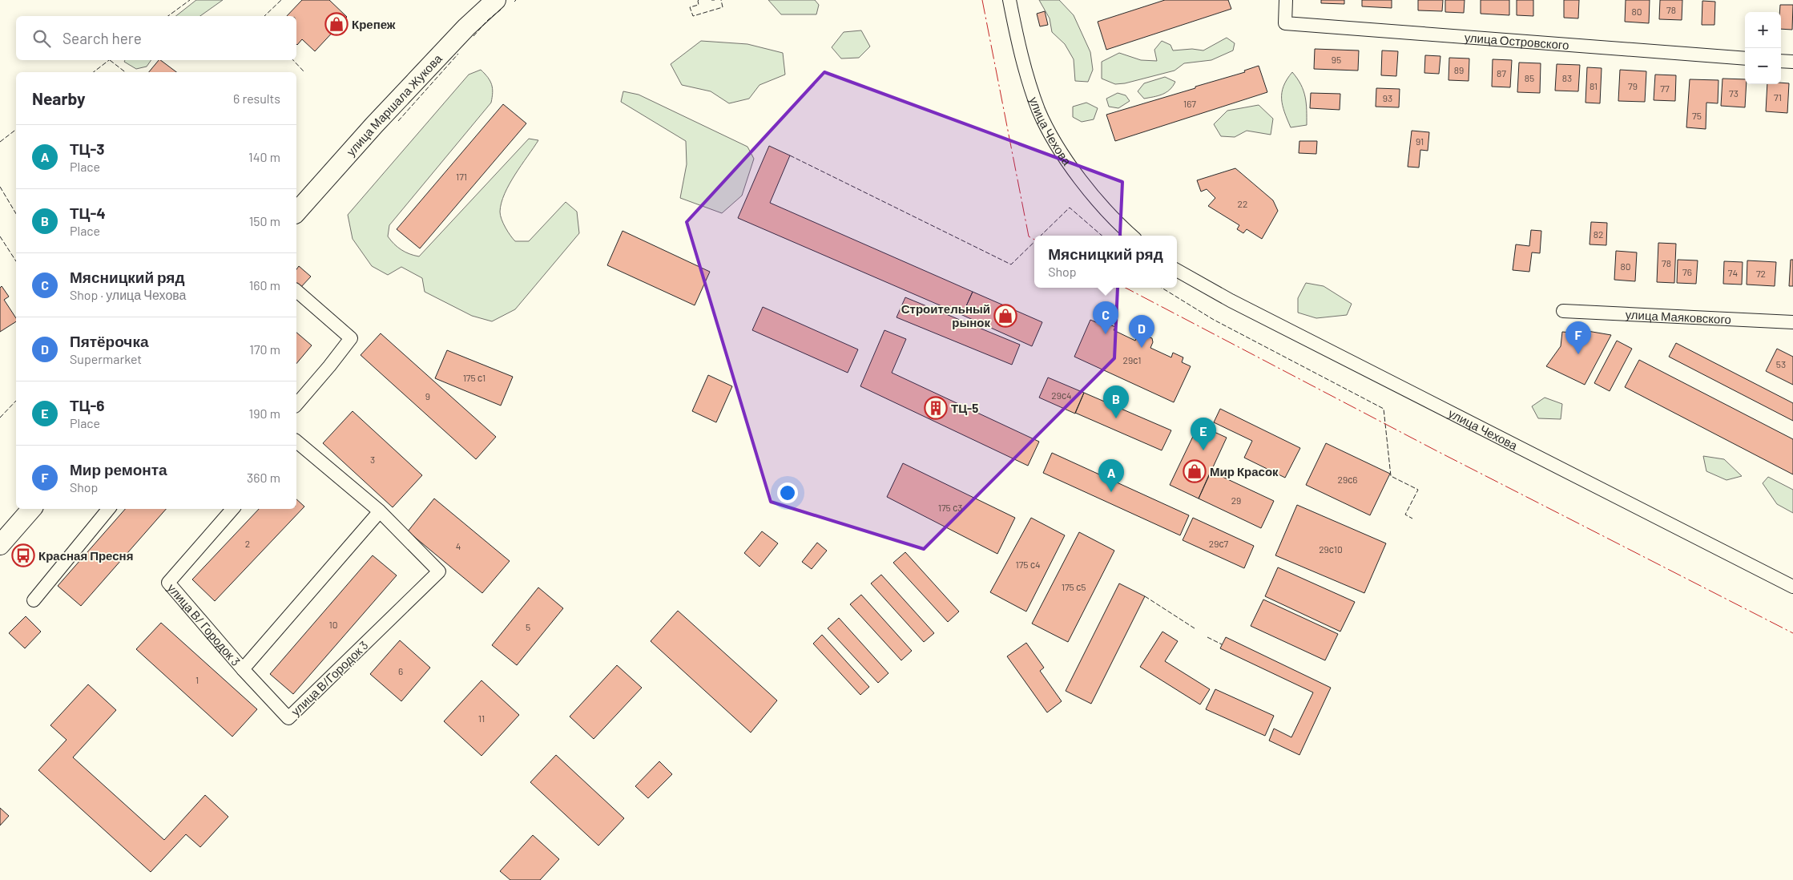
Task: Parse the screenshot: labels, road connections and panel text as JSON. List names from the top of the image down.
{
  "streets": {
    "main road": ["улица Маршала Жукова"],
    "street": [
      "улица Островского",
      "улица Чехова",
      "улица Маяковского",
      "улица В/ Городок 3",
      "улица В/Городок 3"
    ]
  },
  "crossings": [
    ["улица В/ Городок 3", "улица В/Городок 3"]
  ],
  "places": {
    "shop": ["Крепеж", "Строительный рынок", "Мир Красок"],
    "building": ["ТЦ-5"],
    "bus stop": ["Красная Пресня"]
  },
  "house_numbers": [
    "78",
    "80",
    "95",
    "89",
    "87",
    "85",
    "83",
    "81",
    "79",
    "77",
    "73",
    "71",
    "93",
    "167",
    "75",
    "91",
    "171",
    "22",
    "82",
    "78",
    "80",
    "76",
    "74",
    "72",
    "29с1",
    "53",
    "175 с1",
    "29с4",
    "9",
    "3",
    "29с6",
    "29",
    "175 с3",
    "2",
    "29с7",
    "4",
    "29с10",
    "175 с4",
    "175 с5",
    "10",
    "5",
    "6",
    "1",
    "11"
  ],
  "page": {
    "map_buttons": ["+", "−"],
    "search": "Search here",
    "heading": ["Nearby", "6 results"],
    "list": [
      {
        "mark": "A",
        "name": "ТЦ-3",
        "note": "Place",
        "value": "140 m"
      },
      {
        "mark": "B",
        "name": "ТЦ-4",
        "note": "Place",
        "value": "150 m"
      },
      {
        "mark": "C",
        "name": "Мясницкий ряд",
        "note": "Shop · улица Чехова",
        "value": "160 m"
      },
      {
        "mark": "D",
        "name": "Пятёрочка",
        "note": "Supermarket",
        "value": "170 m"
      },
      {
        "mark": "E",
        "name": "ТЦ-6",
        "note": "Place",
        "value": "190 m"
      },
      {
        "mark": "F",
        "name": "Мир ремонта",
        "note": "Shop",
        "value": "360 m"
      }
    ],
    "popup": ["Мясницкий ряд", "Shop"],
    "pins": [
      "C",
      "D",
      "F",
      "B",
      "E",
      "A"
    ]
  }
}
